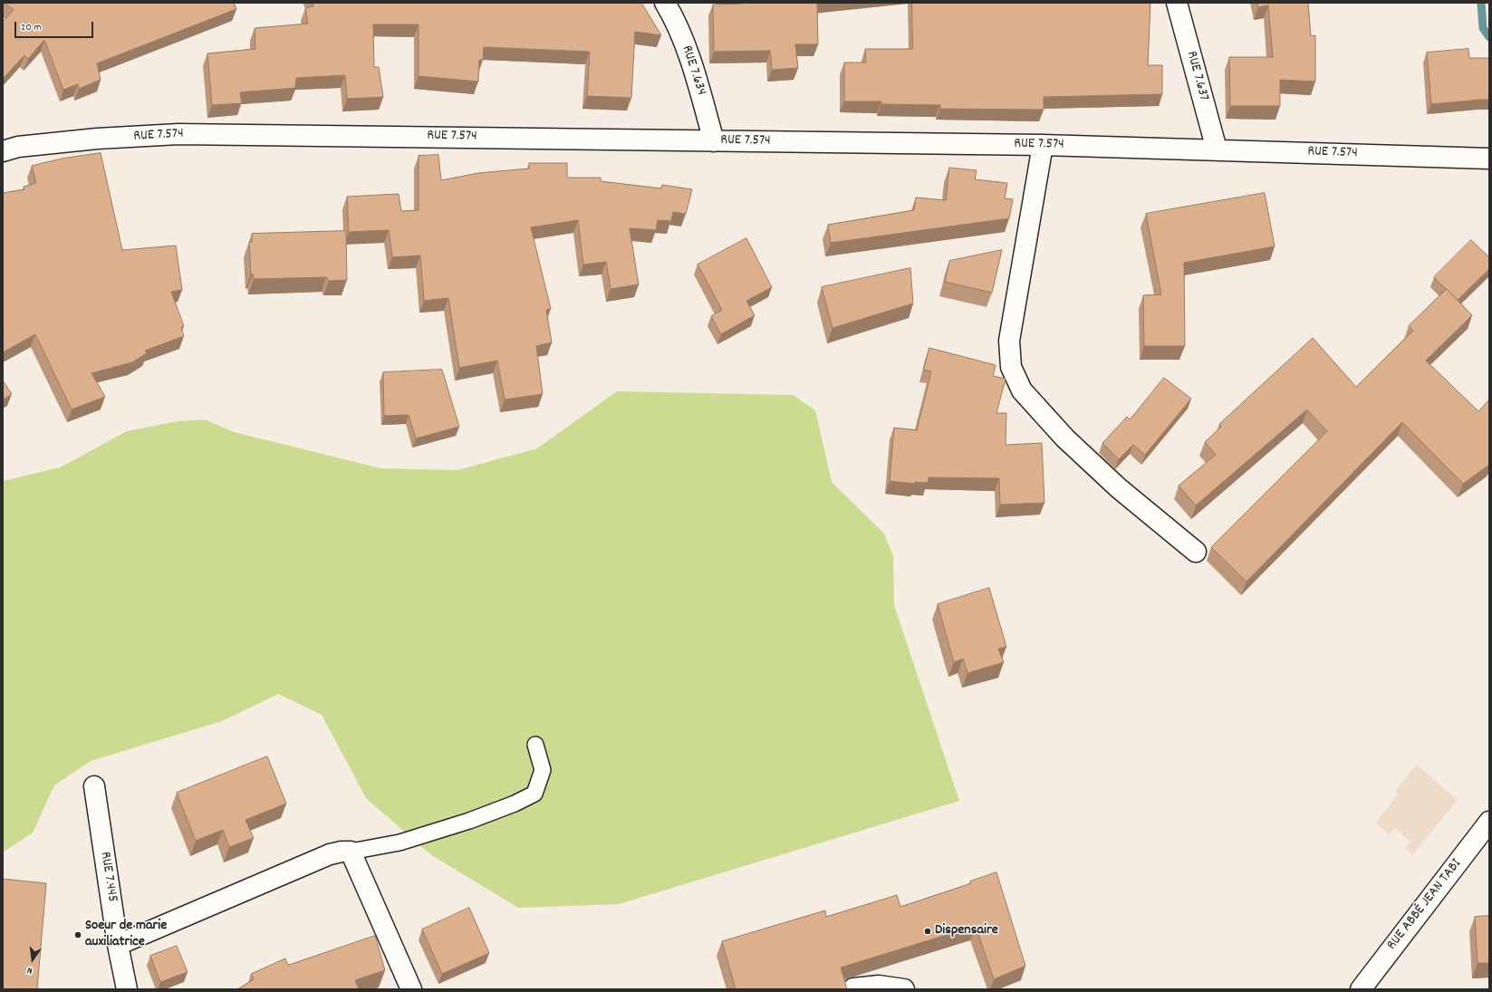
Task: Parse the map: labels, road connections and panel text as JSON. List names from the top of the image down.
{
  "streets": {
    "street": [
      "RUE 7.634",
      "RUE 7.637",
      "RUE 7.574",
      "RUE 7.445",
      "RUE ABBÉ JEAN TABI"
    ]
  },
  "crossings": [
    ["RUE 7.634", "RUE 7.574"],
    ["RUE 7.637", "RUE 7.574"]
  ],
  "places": ["Dispensaire", "Soeur de marie auxiliatrice"],
  "scale_bar": "20 m",
  "north": "bottom"
}
